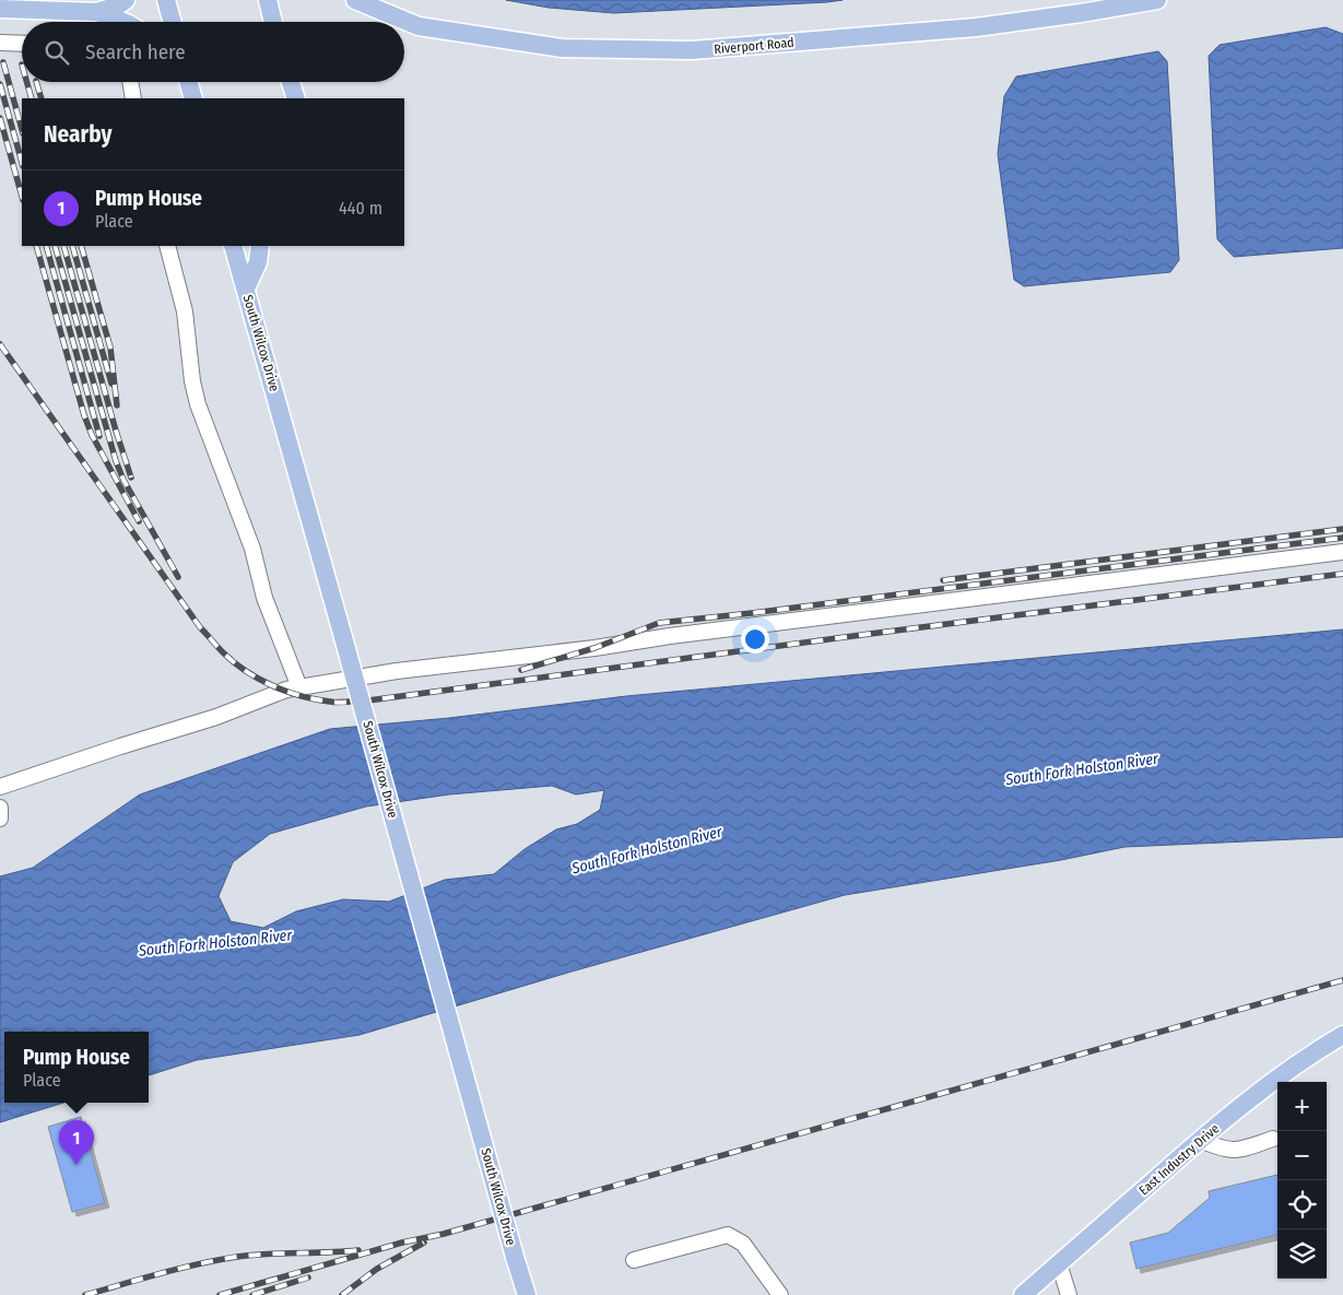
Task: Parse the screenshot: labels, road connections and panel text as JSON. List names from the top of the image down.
{
  "streets": {
    "main road": ["Riverport Road", "South Wilcox Drive", "East Industry Drive"]
  },
  "water": ["South Fork Holston River"],
  "page": {
    "search": "Search here",
    "heading": "Nearby",
    "list": [
      {
        "mark": "1",
        "name": "Pump House",
        "note": "Place",
        "value": "440 m"
      }
    ],
    "popup": ["Pump House", "Place"],
    "map_buttons": ["+", "−"],
    "pins": "1"
  }
}
